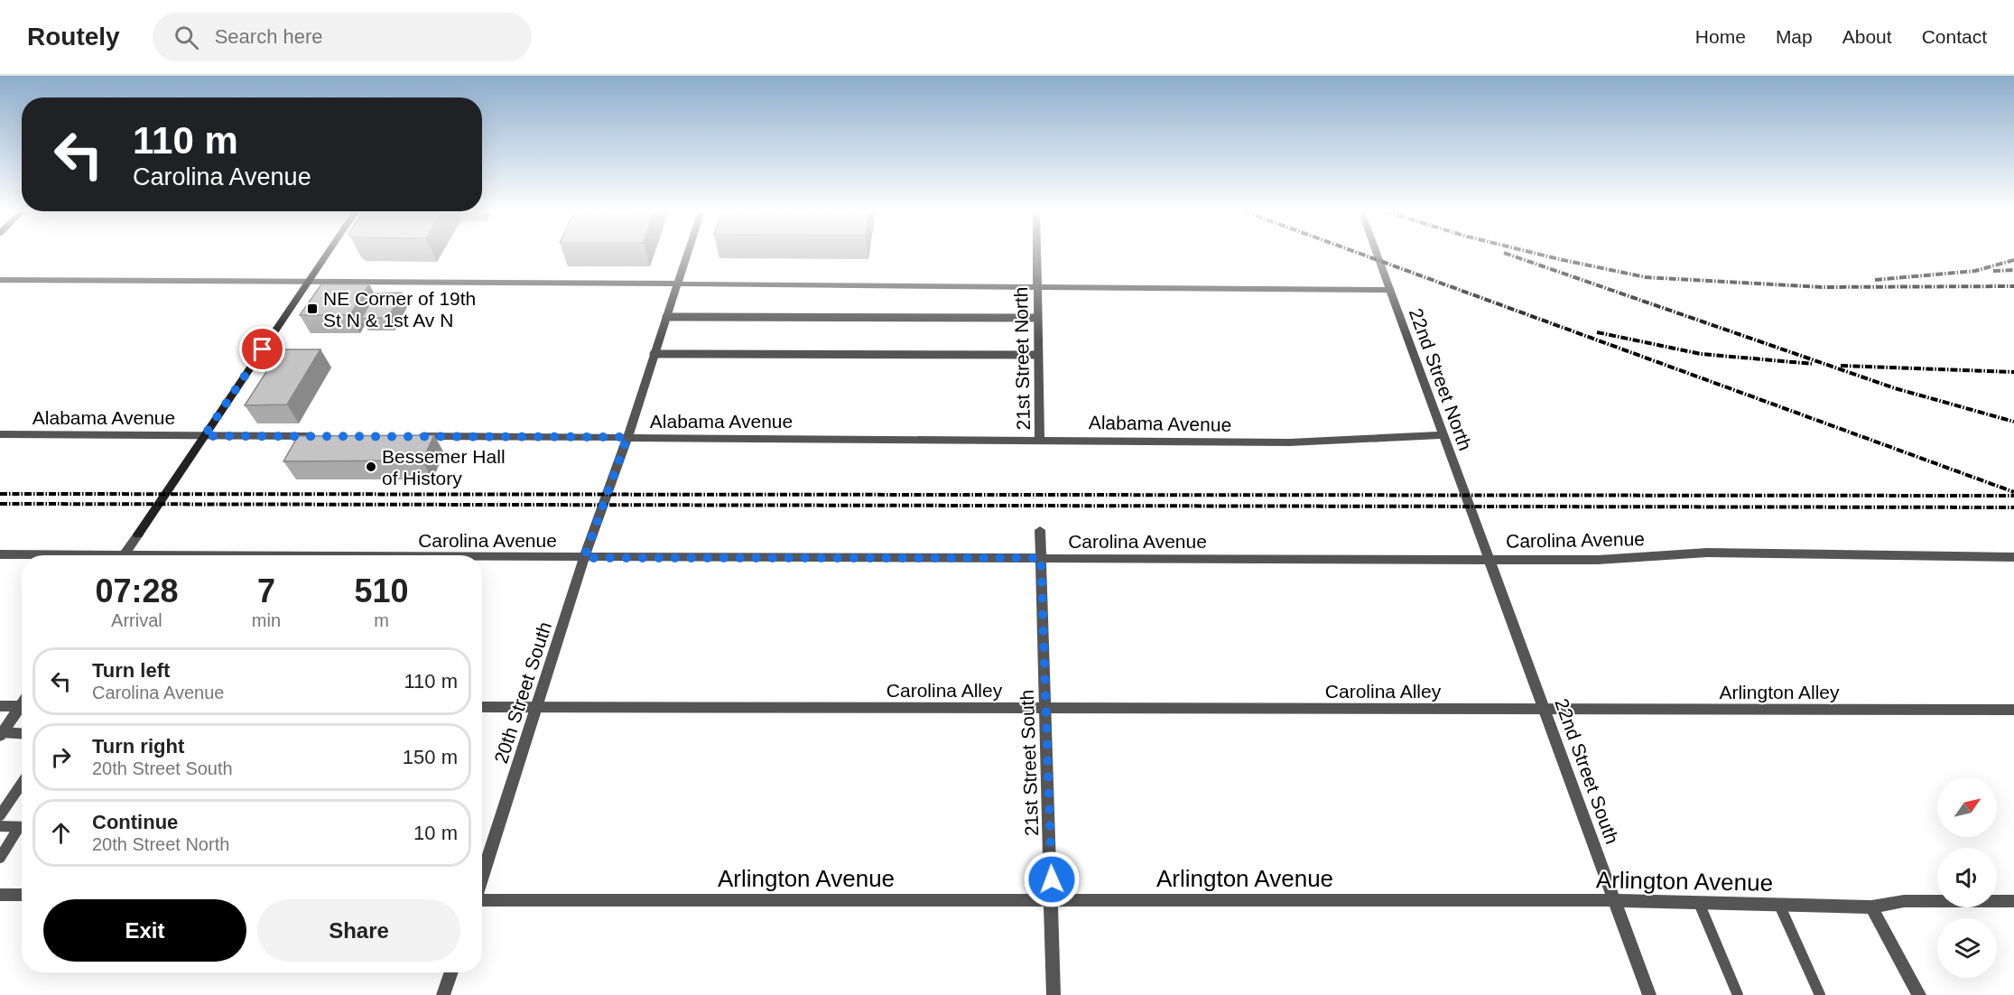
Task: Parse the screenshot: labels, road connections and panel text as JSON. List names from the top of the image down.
{
  "streets": {
    "street": [
      "21st Street North",
      "22nd Street North",
      "Alabama Avenue",
      "Carolina Avenue",
      "20th Street South",
      "21st Street South",
      "22nd Street South",
      "Arlington Avenue"
    ],
    "lane": ["Carolina Alley", "Arlington Alley"]
  },
  "crossings": [
    ["21st Street North", "Alabama Avenue"],
    ["22nd Street North", "Alabama Avenue"],
    ["22nd Street North", "Carolina Avenue"],
    ["22nd Street North", "22nd Street South"],
    ["Alabama Avenue", "20th Street South"],
    ["Carolina Avenue", "20th Street South"],
    ["Carolina Avenue", "21st Street South"],
    ["Carolina Avenue", "22nd Street South"],
    ["Carolina Alley", "Arlington Alley"],
    ["Carolina Alley", "20th Street South"],
    ["Carolina Alley", "21st Street South"],
    ["Carolina Alley", "22nd Street South"],
    ["Arlington Alley", "22nd Street South"],
    ["21st Street South", "Arlington Avenue"],
    ["22nd Street South", "Arlington Avenue"]
  ],
  "places": {
    "transit": ["NE Corner of 19th St N & 1st Av N"],
    "other": ["Bessemer Hall of History"]
  },
  "north": "top right",
  "page": {
    "header": "Routely",
    "search": "Search here",
    "nav": [
      "Home",
      "Map",
      "About",
      "Contact"
    ],
    "turn": ["110 m", "Carolina Avenue"],
    "eta": [
      "07:28",
      "Arrival",
      "7",
      "min",
      "510",
      "m"
    ],
    "list": [
      {
        "name": "Turn left",
        "note": "Carolina Avenue",
        "value": "110 m"
      },
      {
        "name": "Turn right",
        "note": "20th Street South",
        "value": "150 m"
      },
      {
        "name": "Continue",
        "note": "20th Street North",
        "value": "10 m"
      }
    ],
    "buttons": ["Exit", "Share"]
  }
}
